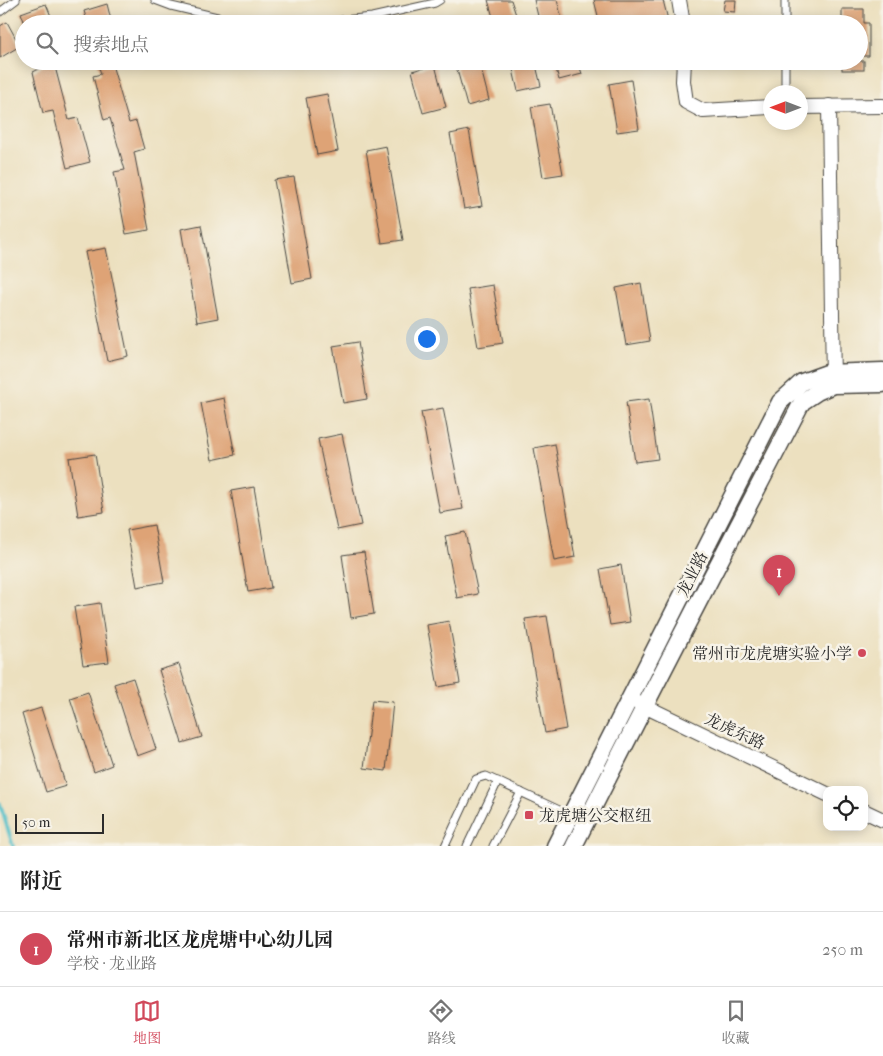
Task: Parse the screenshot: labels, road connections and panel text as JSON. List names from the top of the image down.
{
  "streets": {
    "street": ["龙业路", "龙虎东路"]
  },
  "crossings": [
    ["龙业路", "龙虎东路"]
  ],
  "places": {
    "other": ["常州市龙虎塘实验小学"],
    "transit": ["龙虎塘公交枢纽"]
  },
  "scale_bar": "50 m",
  "north": "left",
  "page": {
    "search": "搜索地点",
    "pins": "1",
    "scale": "50 m",
    "heading": "附近",
    "list": [
      {
        "mark": "1",
        "name": "常州市新北区龙虎塘中心幼儿园",
        "note": "学校 · 龙业路",
        "value": "250 m"
      }
    ],
    "nav": ["地图", "路线", "收藏"]
  }
}
